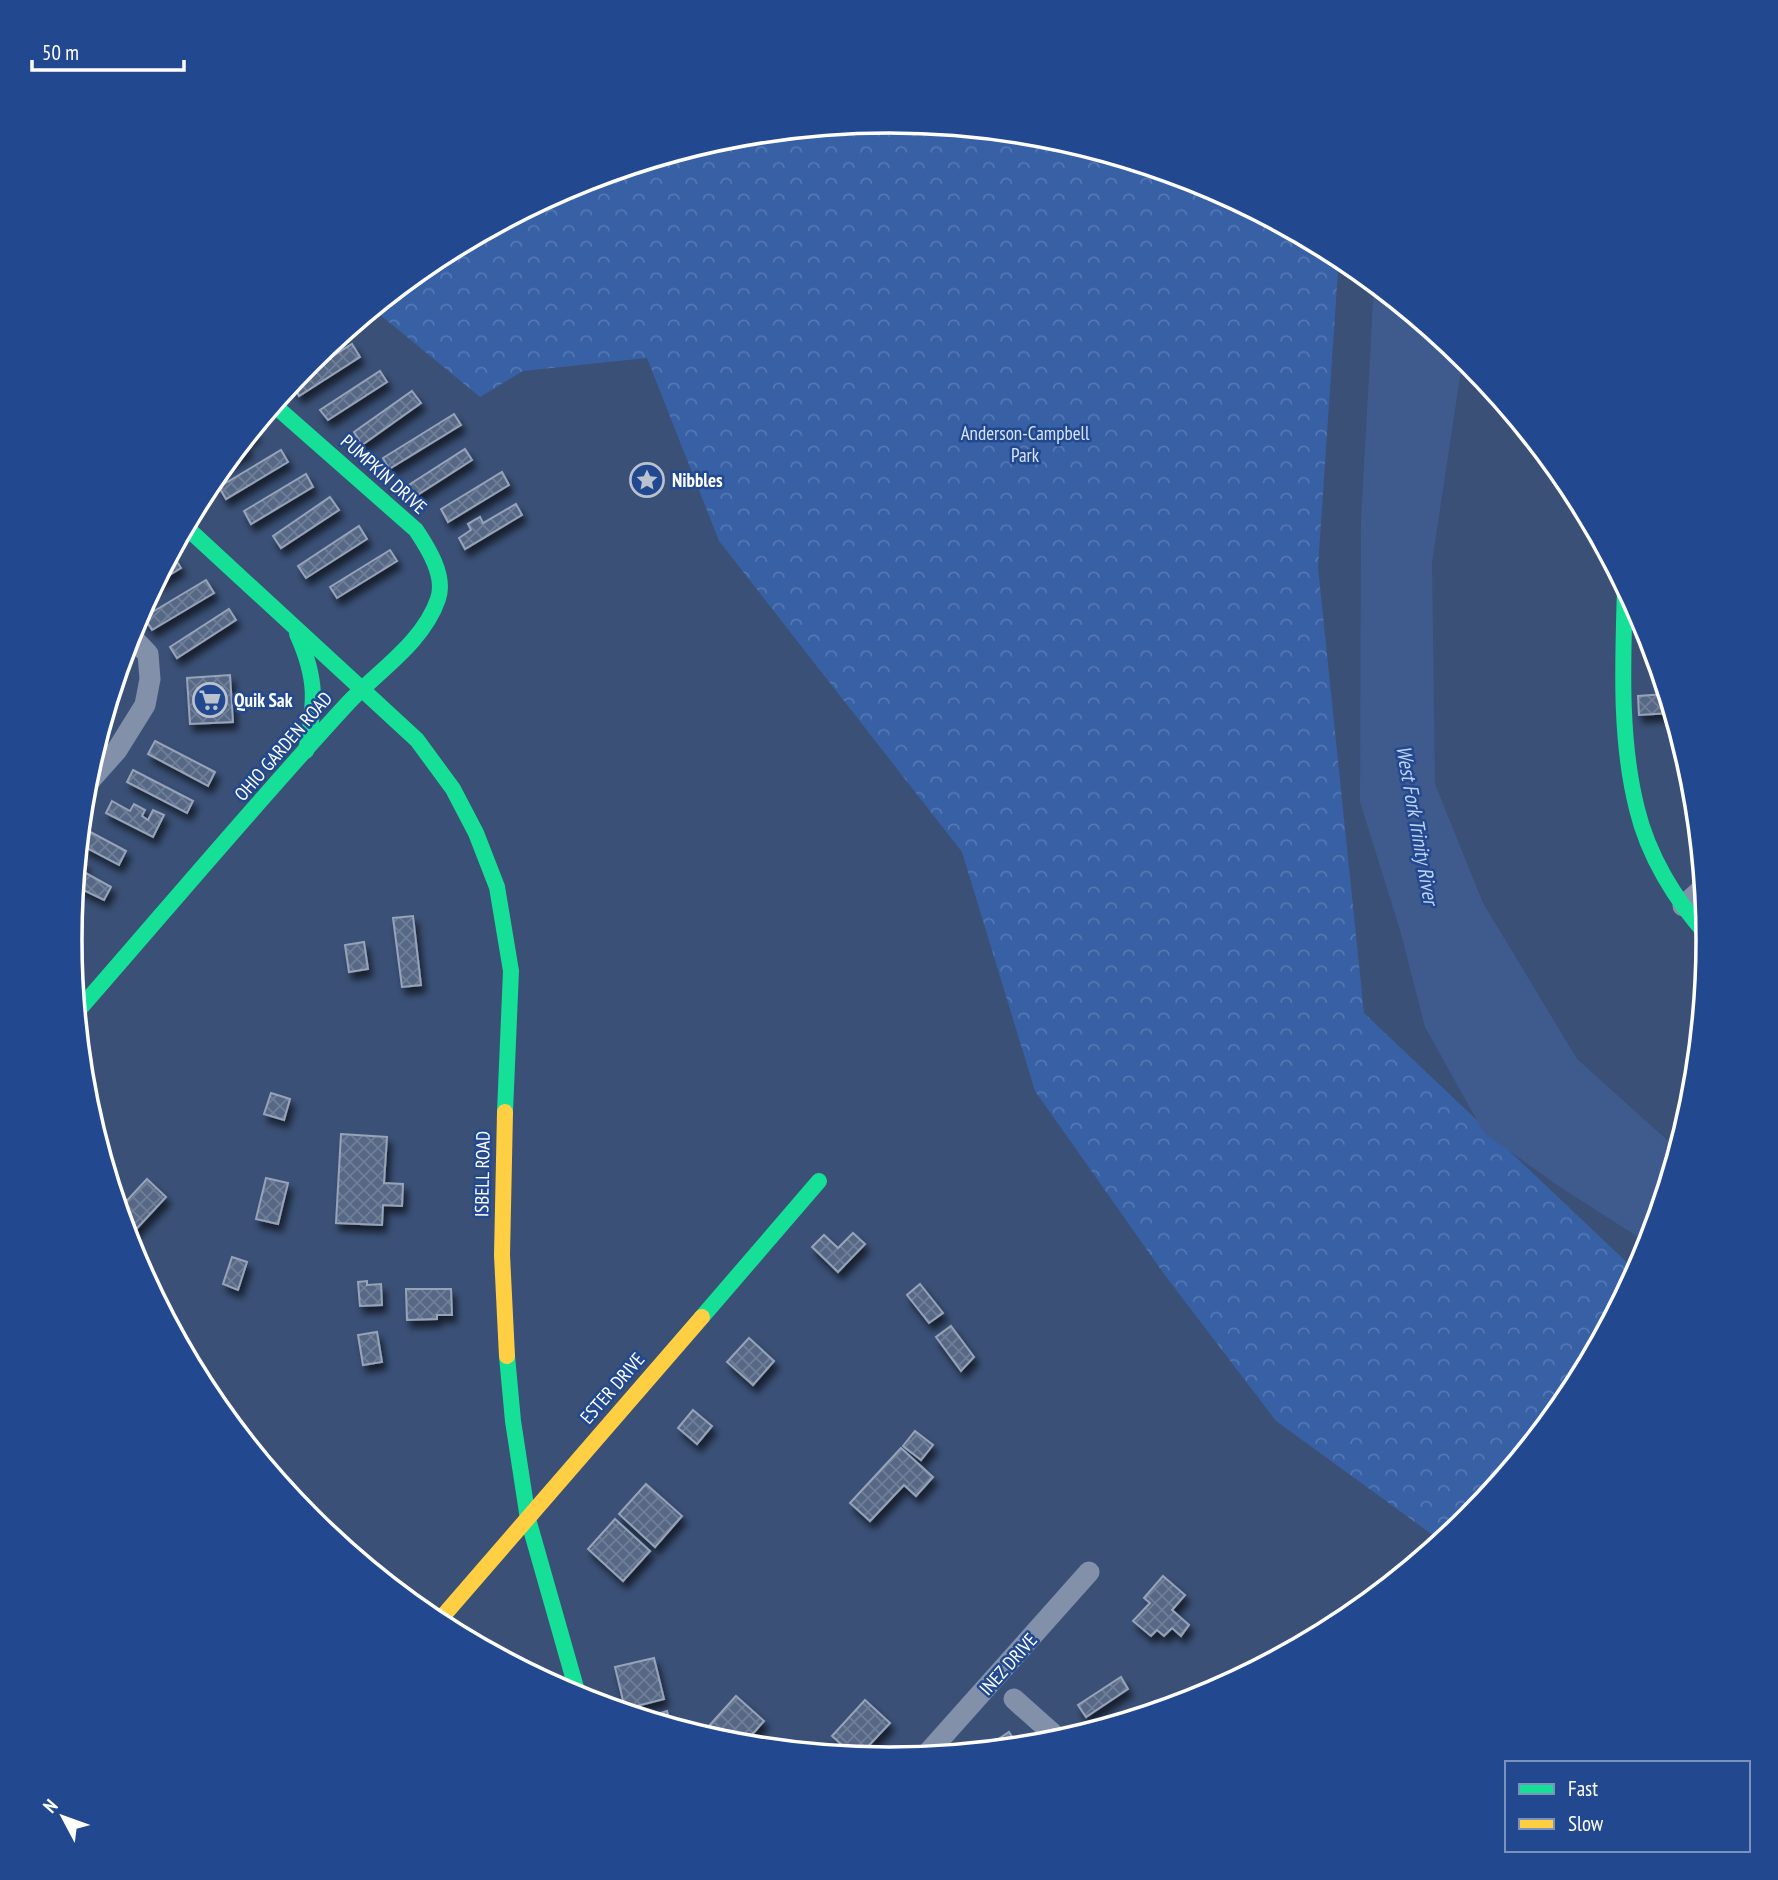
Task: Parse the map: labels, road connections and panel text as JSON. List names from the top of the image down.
{
  "streets": {
    "street": [
      "PUMPKIN DRIVE",
      "OHIO GARDEN ROAD",
      "ISBELL ROAD",
      "ESTER DRIVE",
      "INEZ DRIVE"
    ]
  },
  "crossings": [
    ["PUMPKIN DRIVE", "OHIO GARDEN ROAD"],
    ["PUMPKIN DRIVE", "ISBELL ROAD"],
    ["OHIO GARDEN ROAD", "ISBELL ROAD"],
    ["ISBELL ROAD", "ESTER DRIVE"]
  ],
  "water": ["West Fork Trinity River"],
  "parks": ["Anderson-Campbell Park"],
  "places": {
    "place": ["Nibbles"],
    "supermarket": ["Quik Sak"]
  },
  "legend": ["Fast", "Slow"],
  "scale_bar": "50 m",
  "north": "top left"
}
